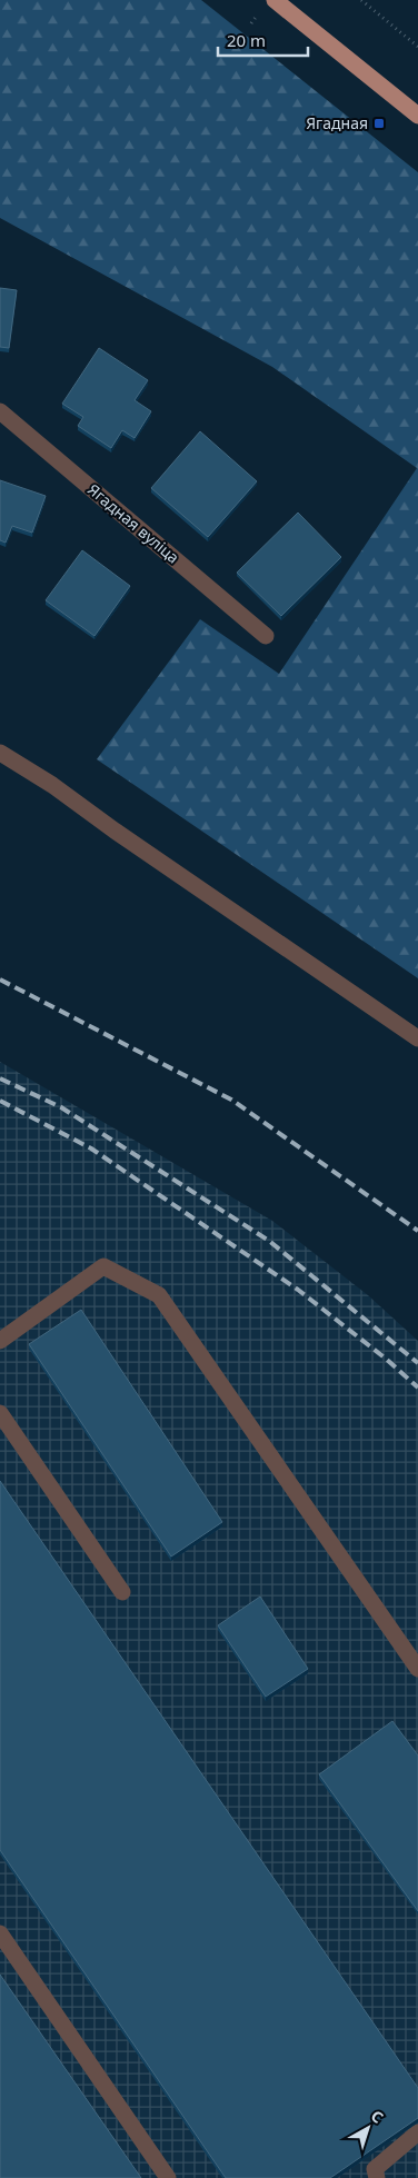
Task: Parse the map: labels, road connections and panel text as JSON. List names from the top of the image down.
{
  "streets": {
    "street": ["Ягадная вуліца"]
  },
  "places": {
    "transit": ["Ягадная"]
  },
  "scale_bar": "20 m",
  "north": "top right"
}
